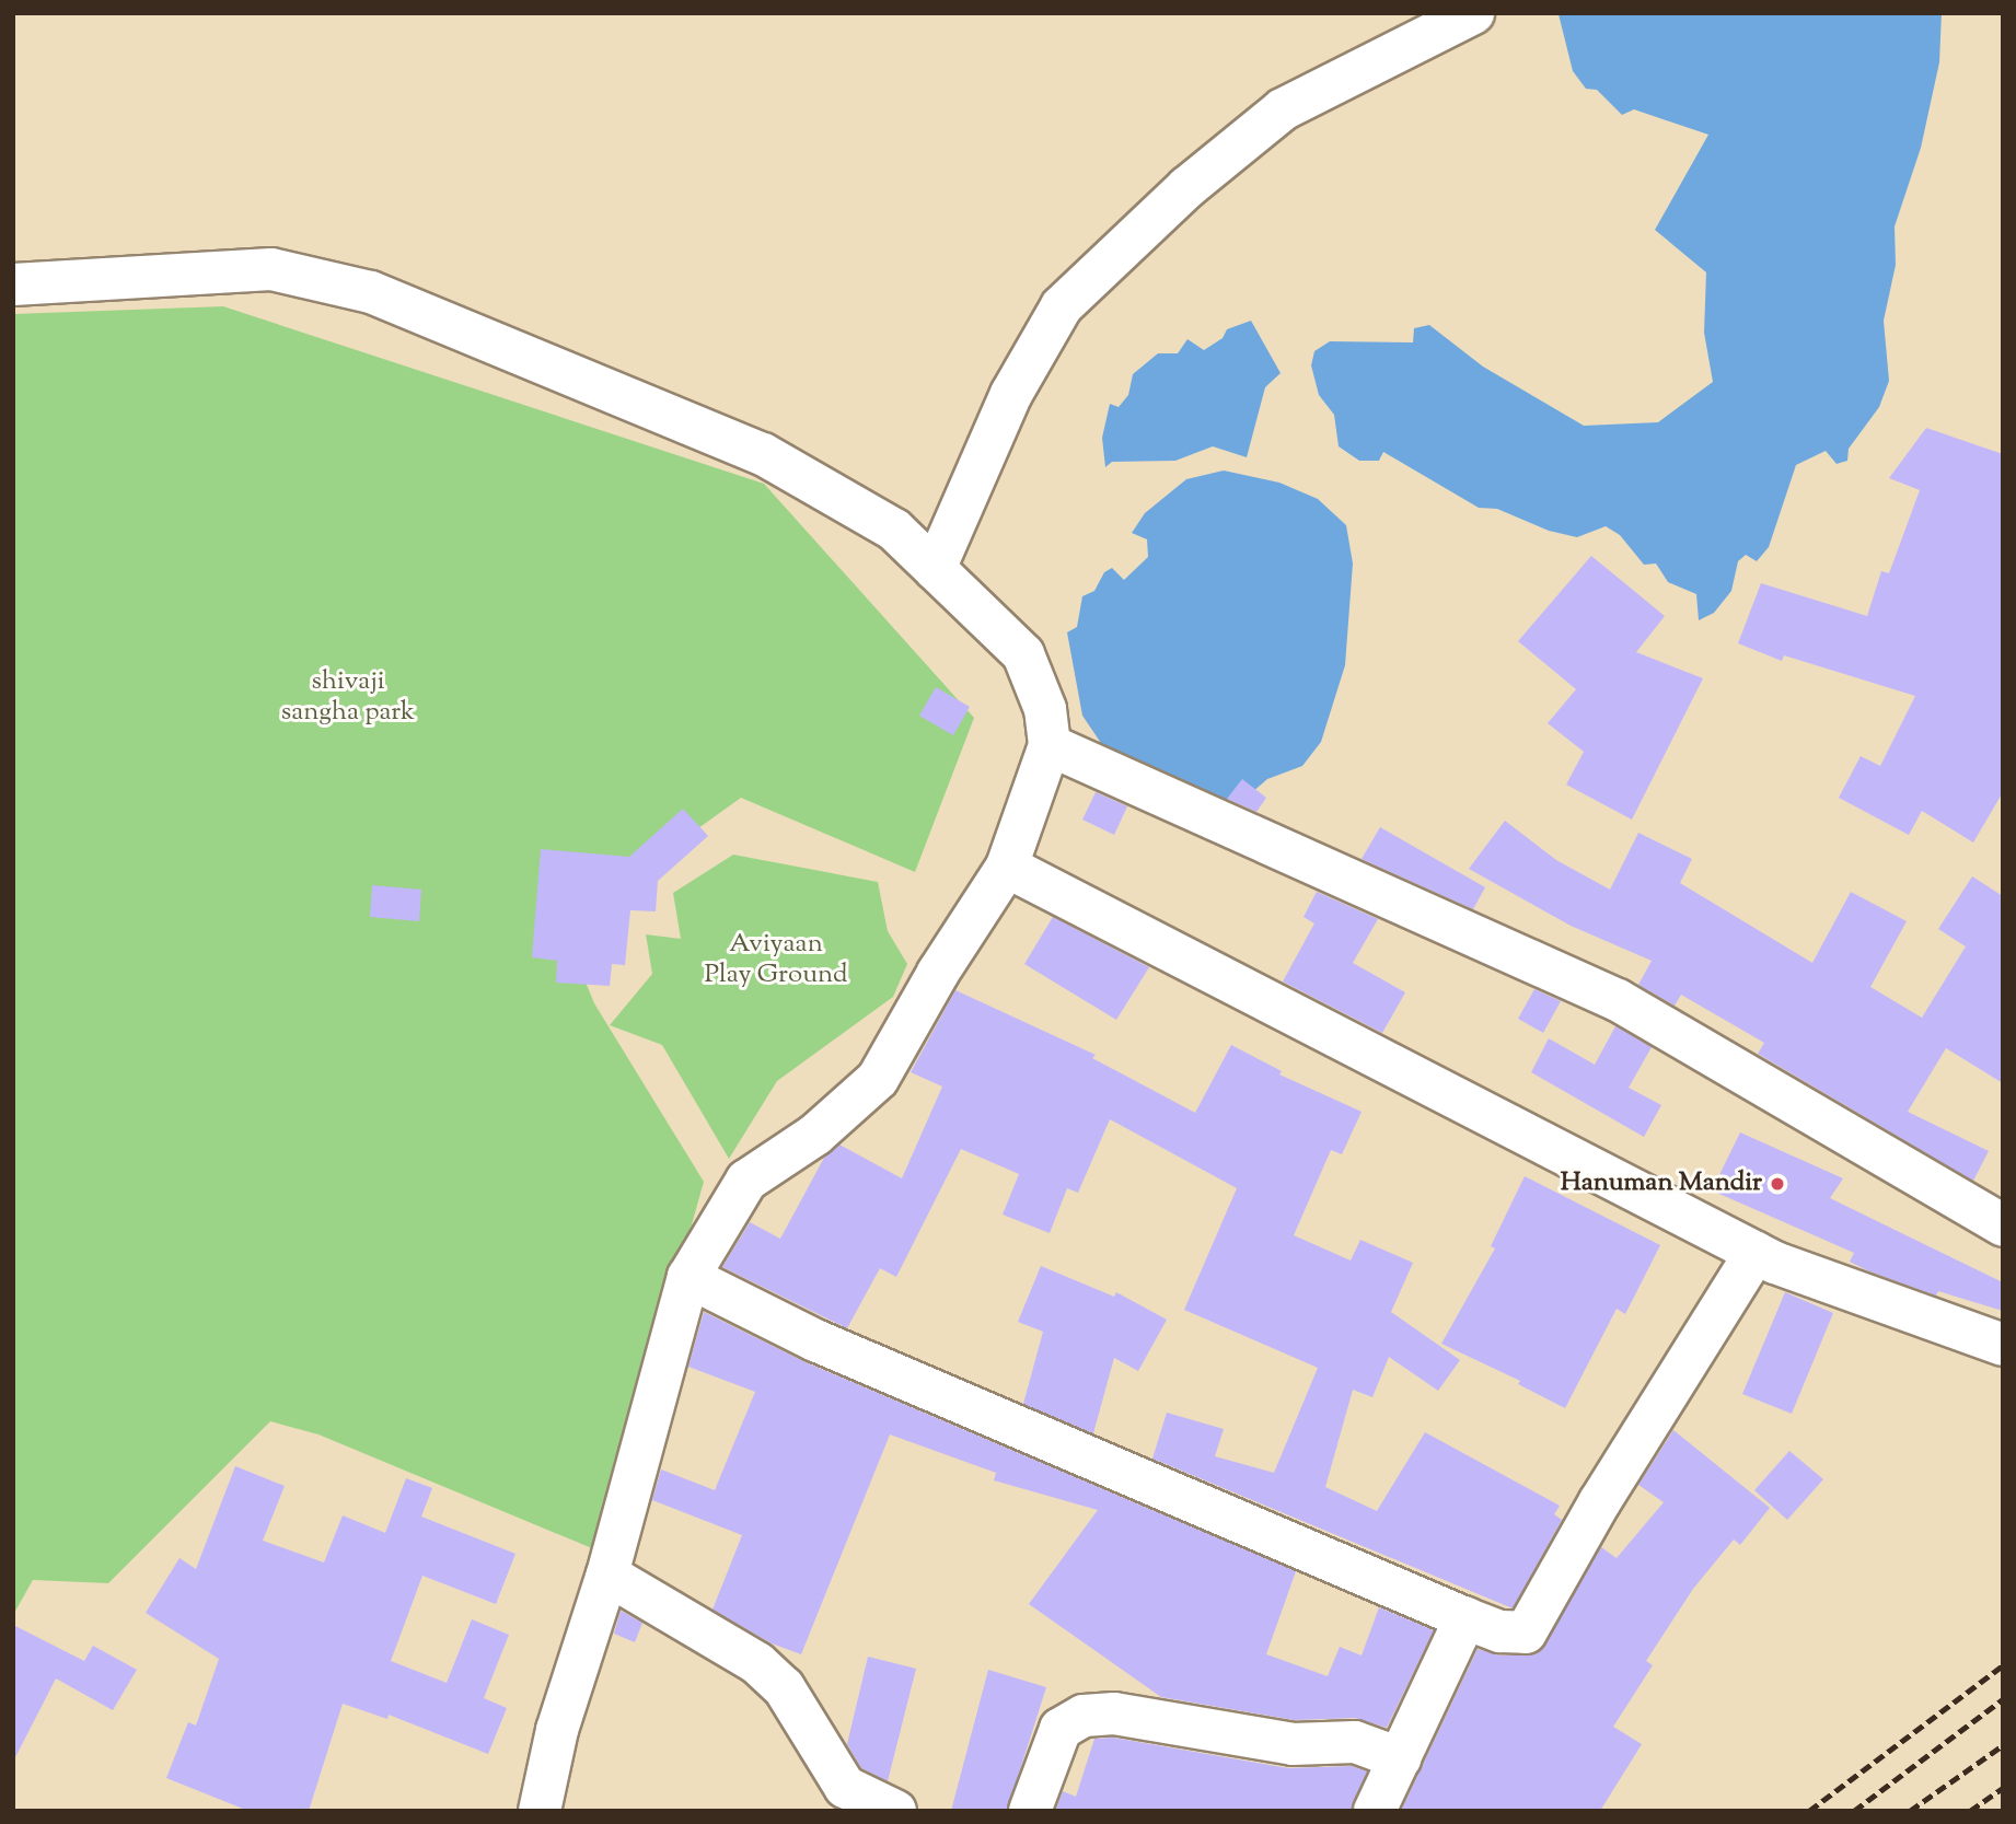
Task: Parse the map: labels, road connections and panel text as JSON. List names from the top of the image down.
{
  "parks": ["shivaji sangha park", "Aviyaan Play Ground"],
  "places": ["Hanuman Mandir"]
}
